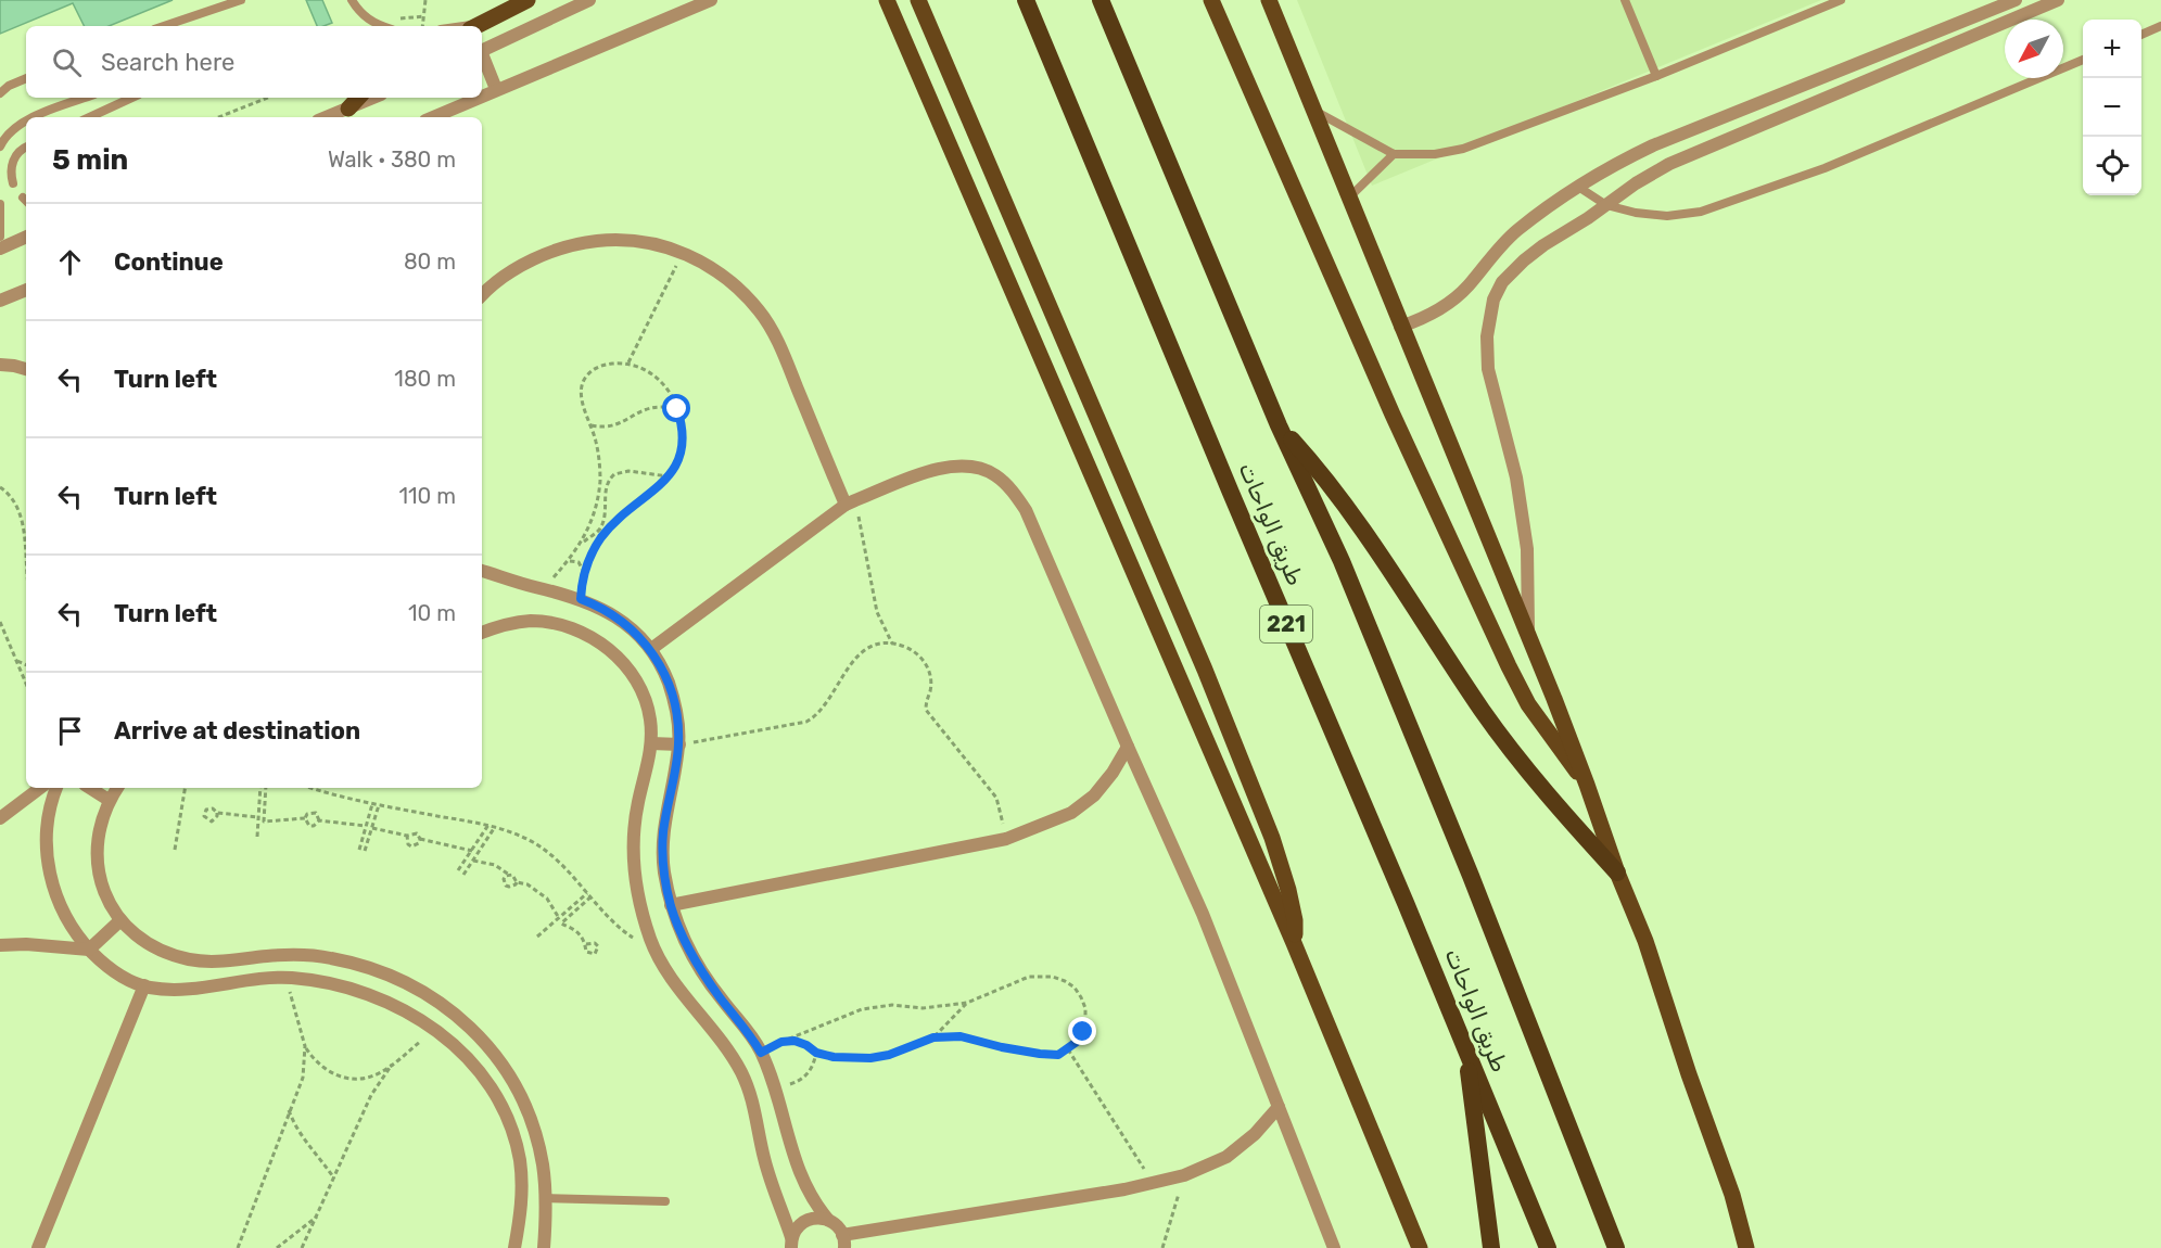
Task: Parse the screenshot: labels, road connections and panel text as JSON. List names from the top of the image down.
{
  "streets": {
    "highway": ["طريق الواحات", "221"]
  },
  "north": "bottom left",
  "page": {
    "map_buttons": ["+", "−"],
    "search": "Search here",
    "heading": ["5 min", "Walk · 380 m"],
    "list": [
      ["Continue", "80 m"],
      ["Turn left", "180 m"],
      ["Turn left", "110 m"],
      ["Turn left", "10 m"],
      "Arrive at destination"
    ]
  }
}
